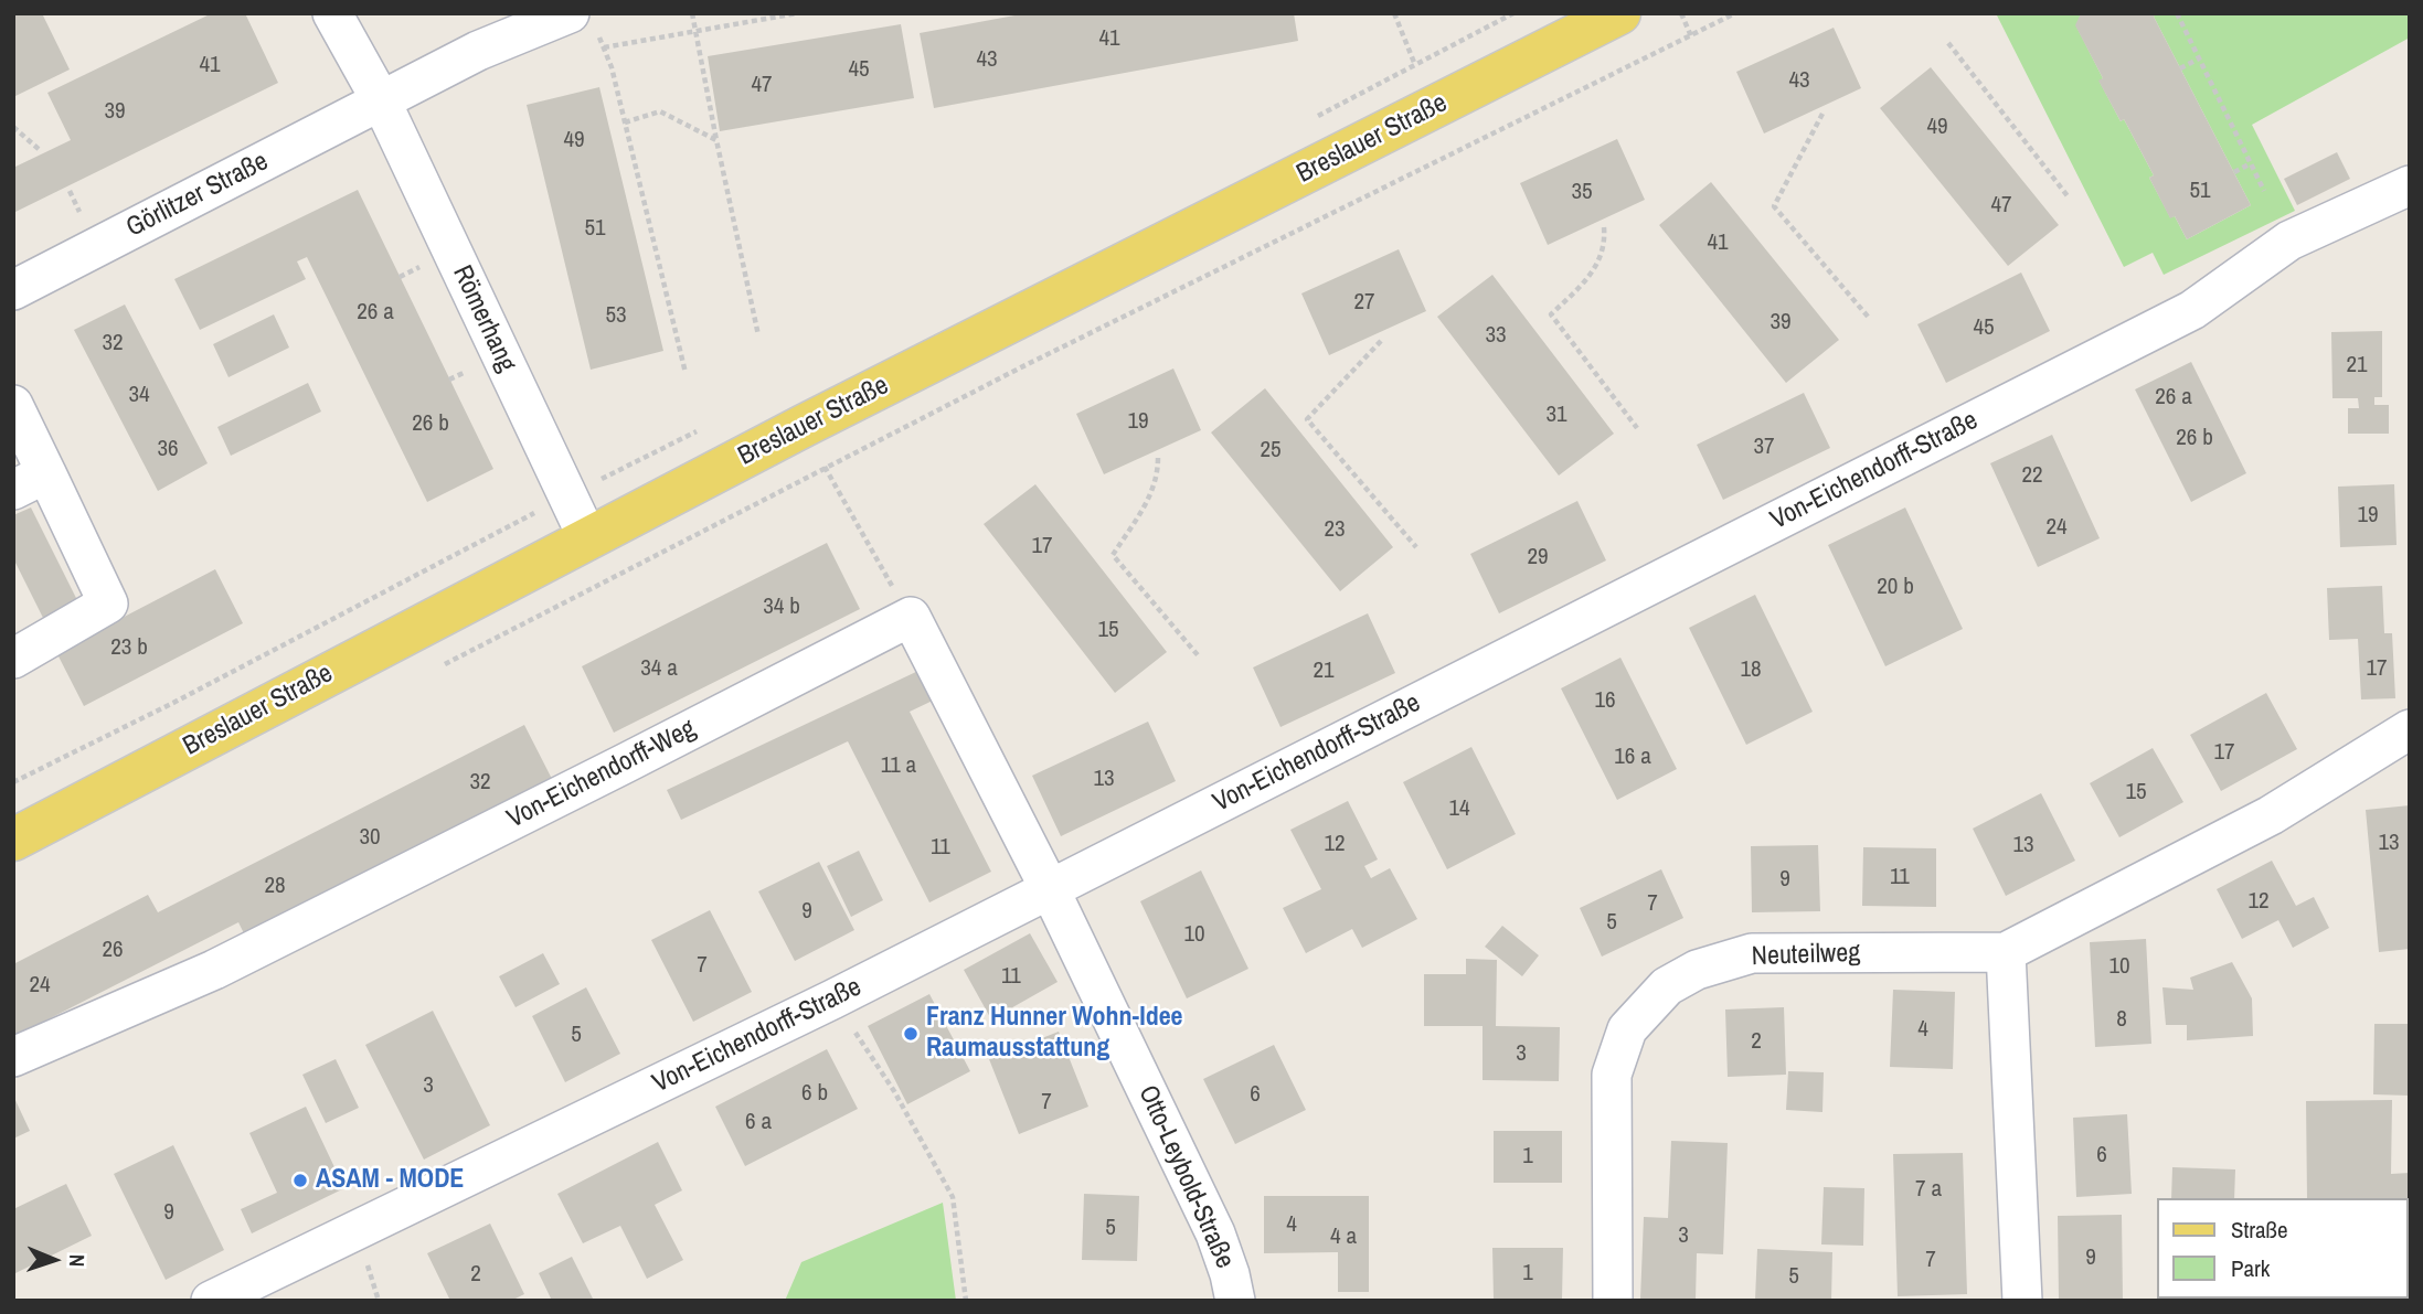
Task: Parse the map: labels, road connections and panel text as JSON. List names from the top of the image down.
{
  "streets": {
    "main road": ["Breslauer Straße"],
    "street": [
      "Görlitzer Straße",
      "Römerhang",
      "Von-Eichendorff-Straße",
      "Von-Eichendorff-Weg",
      "Neuteilweg",
      "Otto-Leybold-Straße"
    ]
  },
  "crossings": [
    ["Breslauer Straße", "Römerhang"],
    ["Görlitzer Straße", "Römerhang"],
    ["Von-Eichendorff-Straße", "Otto-Leybold-Straße"]
  ],
  "places": ["Franz Hunner Wohn-Idee Raumausstattung", "ASAM - MODE"],
  "house_numbers": [
    "41",
    "43",
    "41",
    "45",
    "43",
    "47",
    "39",
    "49",
    "49",
    "51",
    "35",
    "47",
    "51",
    "41",
    "27",
    "26 a",
    "53",
    "39",
    "45",
    "33",
    "32",
    "21",
    "34",
    "26 a",
    "31",
    "19",
    "26 b",
    "26 b",
    "37",
    "36",
    "25",
    "22",
    "19",
    "24",
    "23",
    "17",
    "29",
    "20 b",
    "34 b",
    "15",
    "23 b",
    "34 a",
    "17",
    "18",
    "21",
    "16",
    "17",
    "16 a",
    "11 a",
    "13",
    "32",
    "15",
    "14",
    "30",
    "13",
    "12",
    "13",
    "11",
    "11",
    "9",
    "28",
    "12",
    "7",
    "9",
    "5",
    "10",
    "26",
    "7",
    "10",
    "11",
    "24",
    "8",
    "4",
    "5",
    "2",
    "3",
    "3",
    "6 b",
    "6",
    "7",
    "6 a",
    "6",
    "1",
    "7 a",
    "9",
    "4",
    "5",
    "3",
    "4 a",
    "9",
    "7",
    "1",
    "2",
    "5"
  ],
  "legend": ["Straße", "Park"],
  "north": "right"
}
